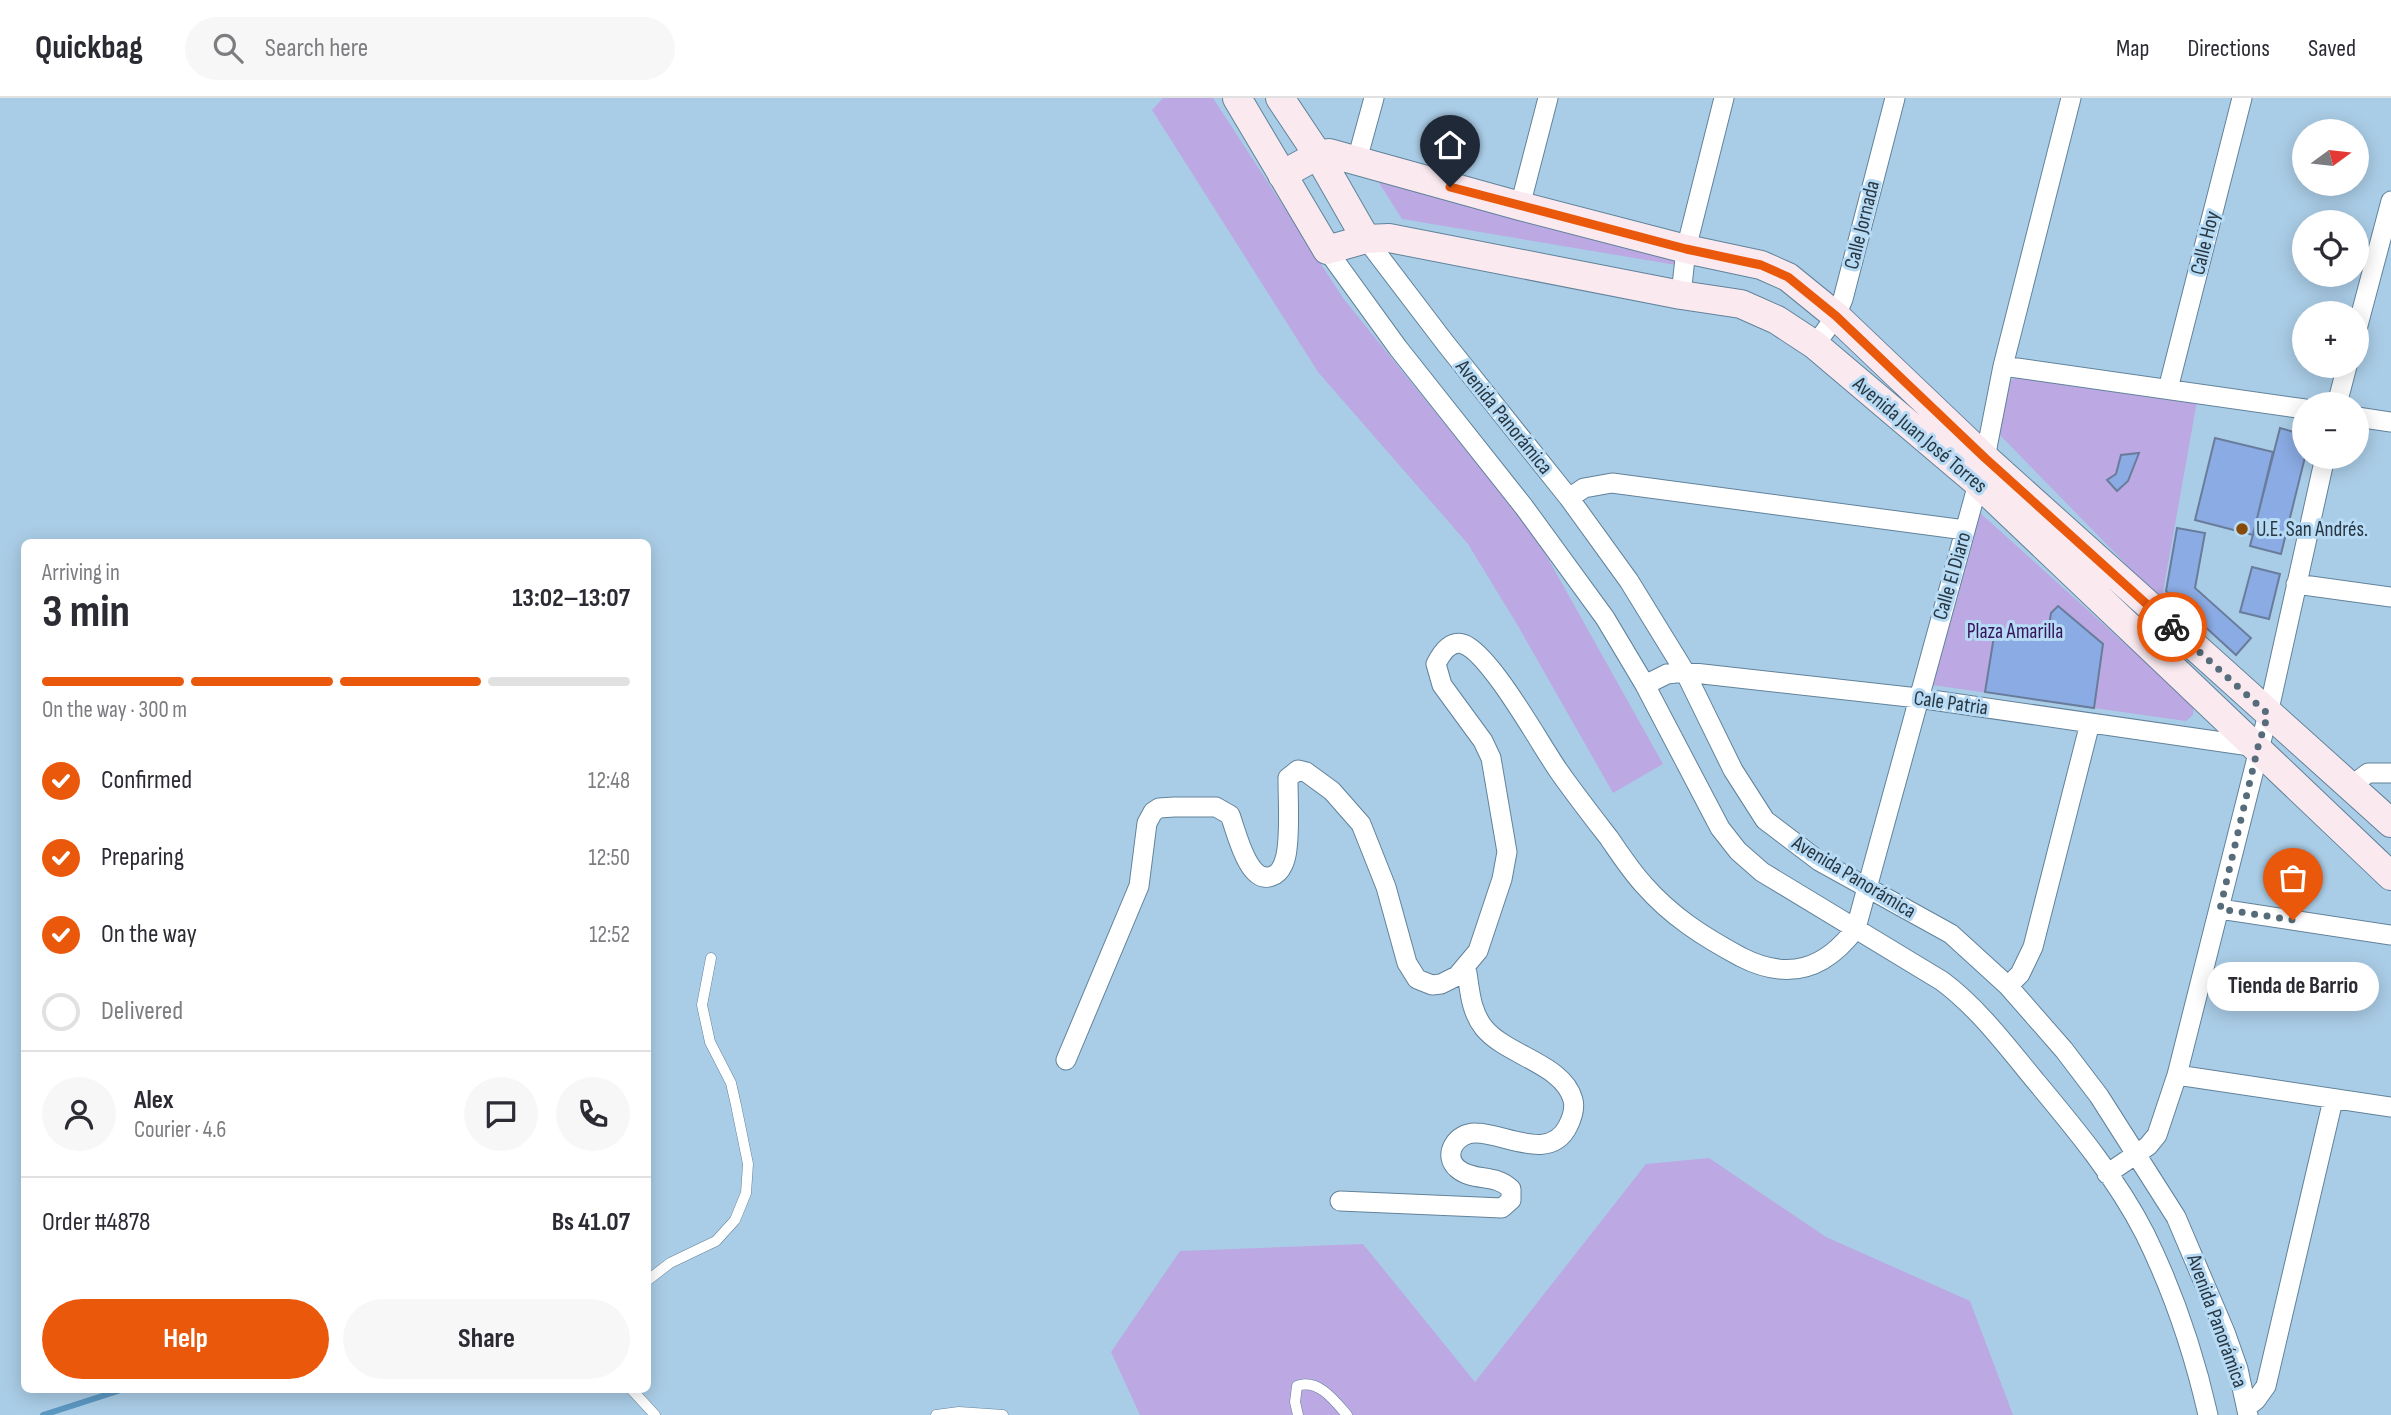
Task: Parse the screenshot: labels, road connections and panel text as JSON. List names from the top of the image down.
{
  "streets": {
    "street": [
      "Calle Jornada",
      "Calle Hoy",
      "Avenida Panorámica",
      "Avenida Juan José Torres",
      "Calle El Diaro",
      "Cale Patria"
    ]
  },
  "crossings": [
    ["Calle Jornada", "Avenida Juan José Torres"],
    ["Avenida Panorámica", "Avenida Juan José Torres"],
    ["Avenida Panorámica", "Calle El Diaro"],
    ["Avenida Panorámica", "Cale Patria"],
    ["Avenida Juan José Torres", "Calle El Diaro"],
    ["Avenida Juan José Torres", "Cale Patria"],
    ["Calle El Diaro", "Cale Patria"]
  ],
  "parks": ["Plaza Amarilla"],
  "places": ["U.E. San Andrés.", "Tienda de Barrio"],
  "north": "right",
  "page": {
    "header": "Quickbag",
    "search": "Search here",
    "nav": ["Map", "Directions", "Saved"],
    "map_buttons": ["+", "−"],
    "heading": ["3 min", "Arriving in", "13:02–13:07"],
    "panel": [
      "Alex",
      "Courier · 4.6",
      "Order #4878",
      "Bs 41.07"
    ],
    "bar": "On the way · 300 m",
    "list": [
      ["Confirmed", "12:48"],
      ["Preparing", "12:50"],
      ["On the way", "12:52"],
      "Delivered"
    ],
    "bubble": "Tienda de Barrio",
    "buttons": ["Help", "Share"]
  }
}
